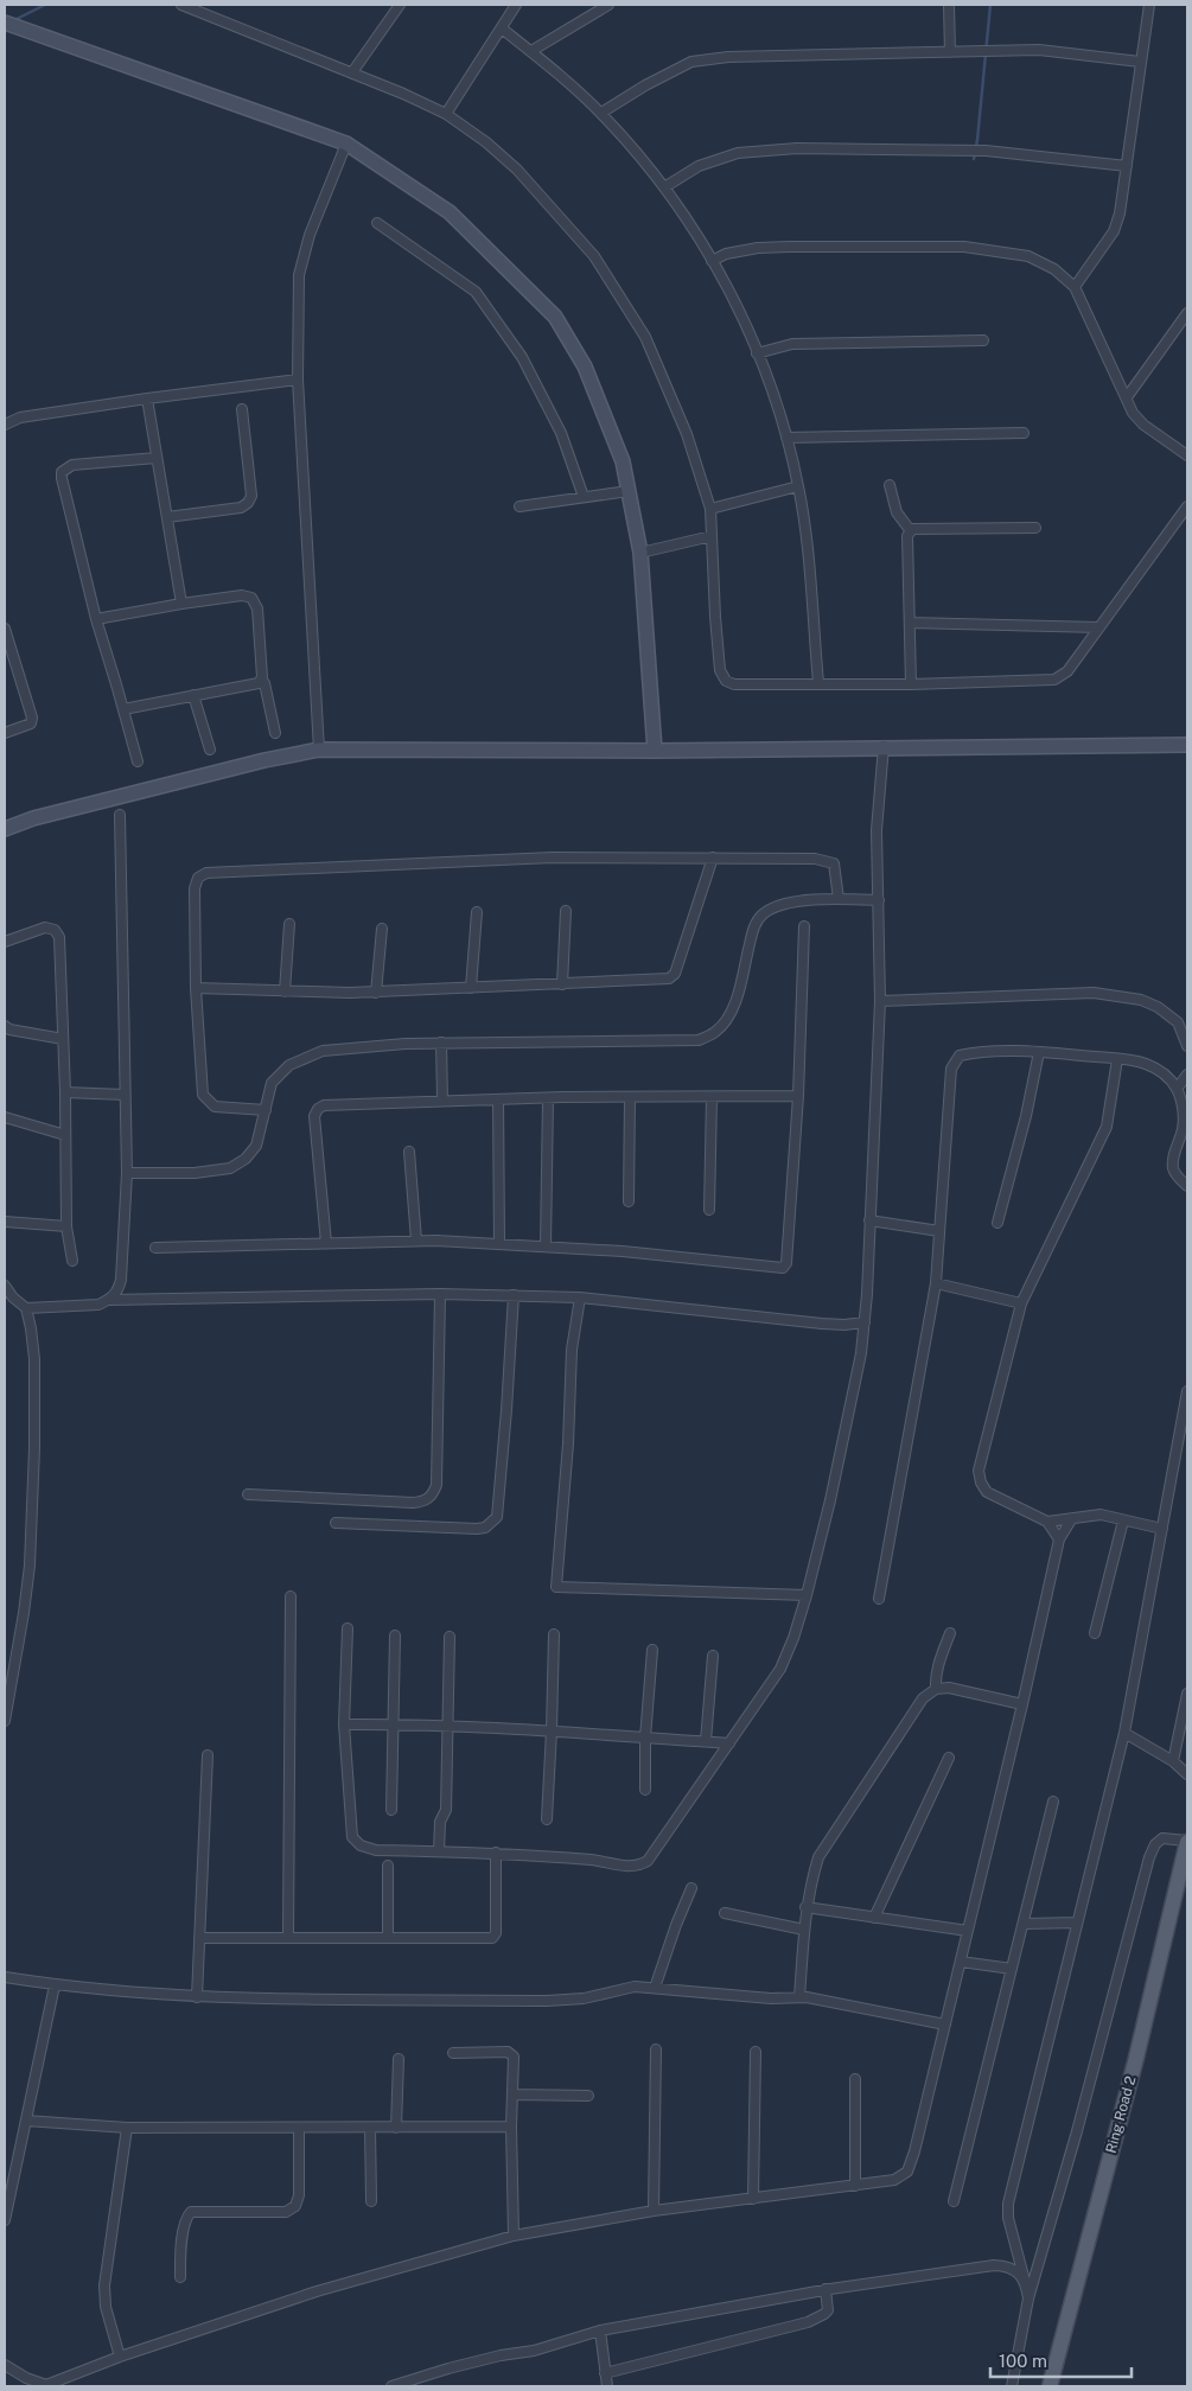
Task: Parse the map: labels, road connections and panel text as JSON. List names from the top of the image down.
{
  "streets": {
    "main road": ["Ring Road 2"]
  },
  "scale_bar": "100 m"
}
